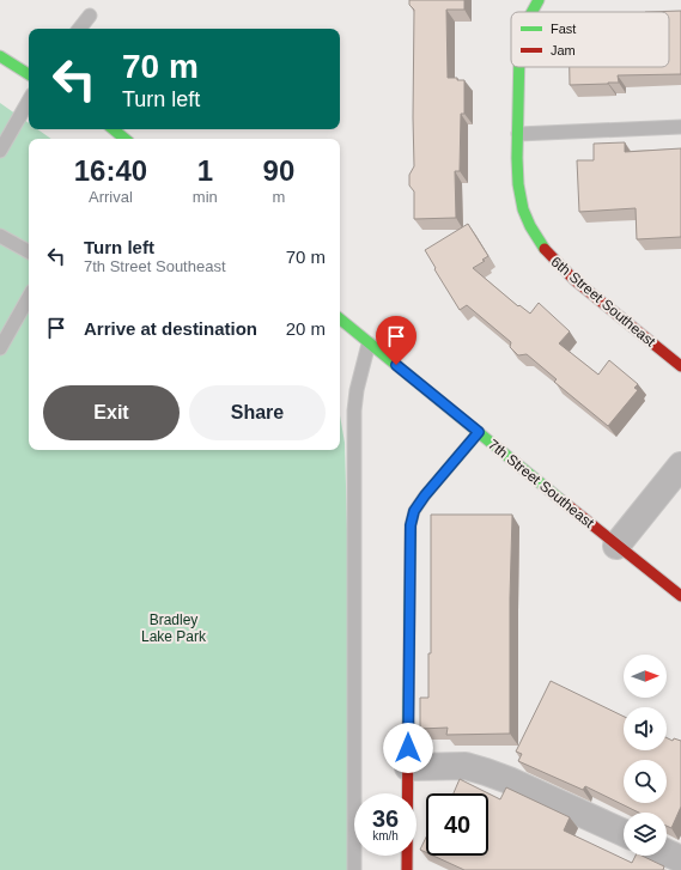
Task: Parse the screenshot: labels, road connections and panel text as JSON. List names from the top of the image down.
{
  "streets": {
    "street": ["6th Street Southeast", "7th Street Southeast"]
  },
  "parks": ["Bradley Lake Park"],
  "legend": ["Fast", "Jam"],
  "north": "right",
  "page": {
    "turn": ["70 m", "Turn left"],
    "eta": [
      "16:40",
      "Arrival",
      "1",
      "min",
      "90",
      "m"
    ],
    "list": [
      {
        "name": "Turn left",
        "note": "7th Street Southeast",
        "value": "70 m"
      },
      {
        "name": "Arrive at destination",
        "value": "20 m"
      }
    ],
    "buttons": ["Exit", "Share"],
    "speed": "36 km/h",
    "limit": "40"
  }
}
